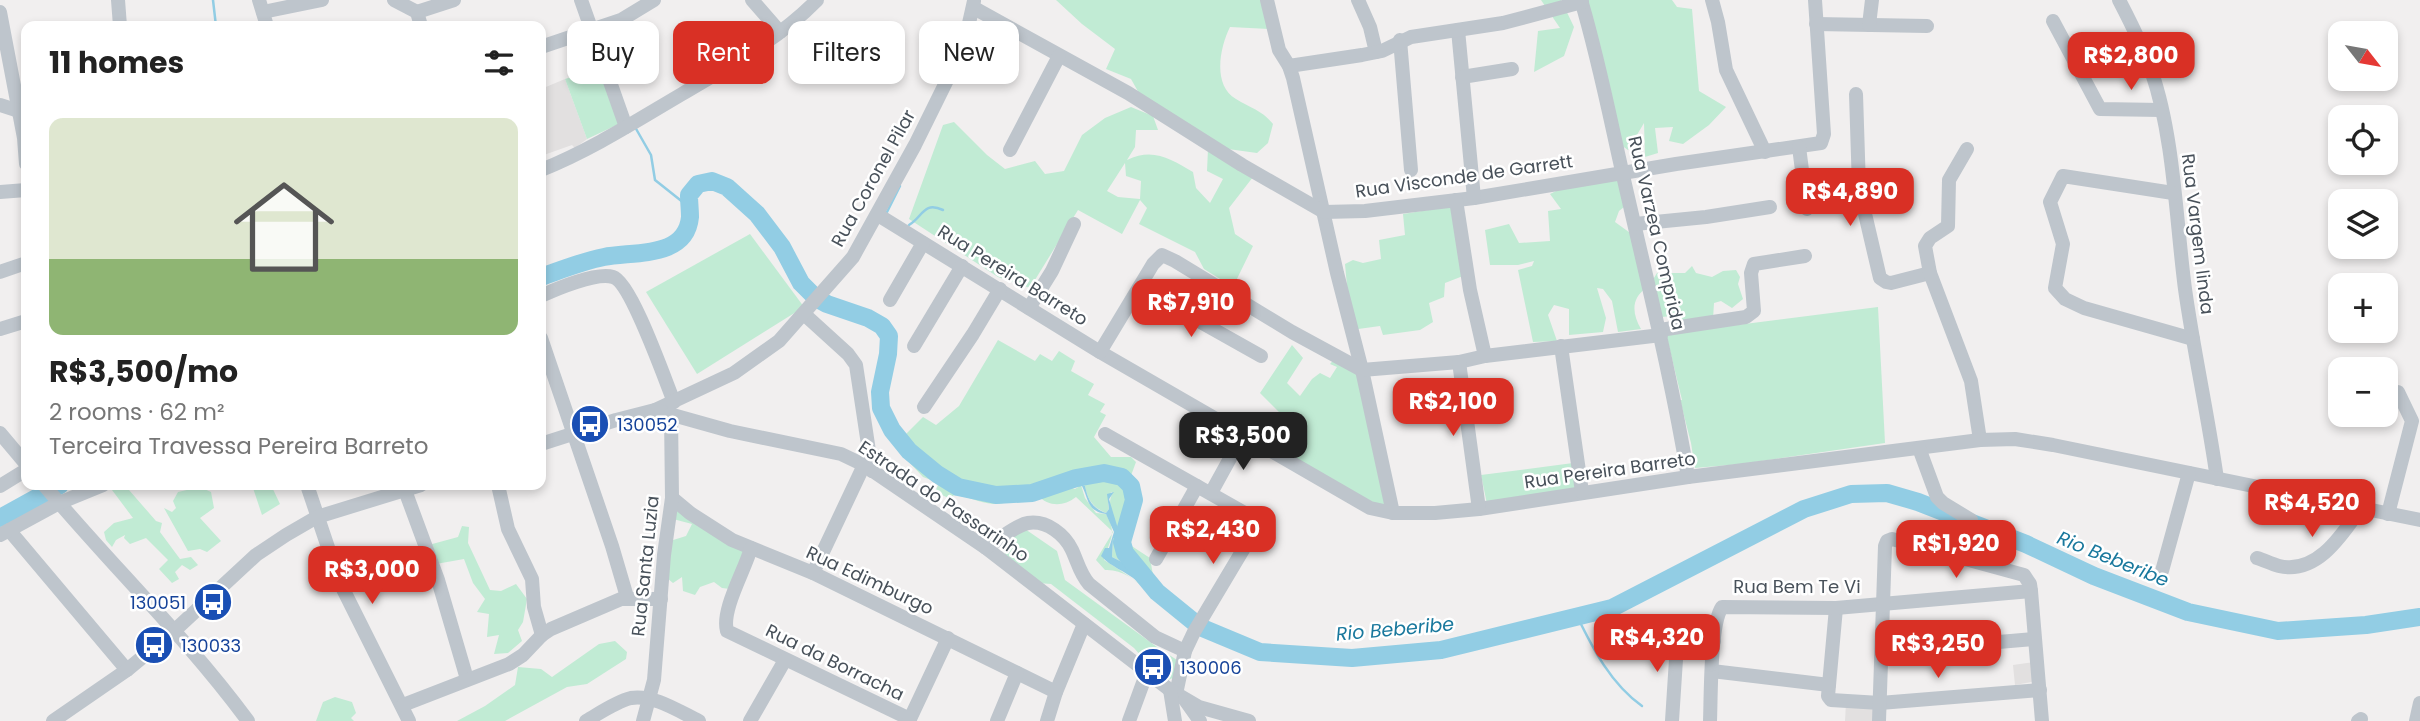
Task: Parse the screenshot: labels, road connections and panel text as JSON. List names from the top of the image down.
{
  "streets": {
    "street": [
      "Rua Visconde de Garrett",
      "Rua Coronel Pilar",
      "Rua Varzea Comprida",
      "Rua Vargem linda",
      "Rua Pereira Barreto",
      "Estrada do Passarinho",
      "Rua Santa Luzia",
      "Rua Edimburgo",
      "Rua Bem Te Vi",
      "Rua da Borracha"
    ]
  },
  "crossings": [
    ["Rua Visconde de Garrett", "Rua Varzea Comprida"],
    ["Rua Coronel Pilar", "Rua Pereira Barreto"],
    ["Rua Coronel Pilar", "Estrada do Passarinho"],
    ["Rua Coronel Pilar", "Rua Santa Luzia"],
    ["Rua Varzea Comprida", "Rua Pereira Barreto"],
    ["Rua Vargem linda", "Rua Pereira Barreto"],
    ["Estrada do Passarinho", "Rua Santa Luzia"],
    ["Rua Santa Luzia", "Rua Edimburgo"],
    ["Rua Edimburgo", "Rua da Borracha"]
  ],
  "water": ["Rio Beberibe"],
  "places": {
    "bus stop": [
      "130052",
      "130051",
      "130033",
      "130006"
    ]
  },
  "north": "bottom right",
  "page": {
    "map_buttons": ["+", "−"],
    "chip": [
      "Buy",
      "Rent",
      "Filters",
      "New"
    ],
    "heading": "11 homes",
    "price": [
      "R$2,800",
      "R$4,890",
      "R$7,910",
      "R$2,100",
      "R$3,500",
      "R$4,520",
      "R$2,430",
      "R$1,920",
      "R$3,000",
      "R$4,320",
      "R$3,250"
    ],
    "list": [
      {
        "name": "R$3,500/mo",
        "note": "2 rooms · 62 m² · Terceira Travessa Pereira Barreto"
      }
    ]
  }
}
